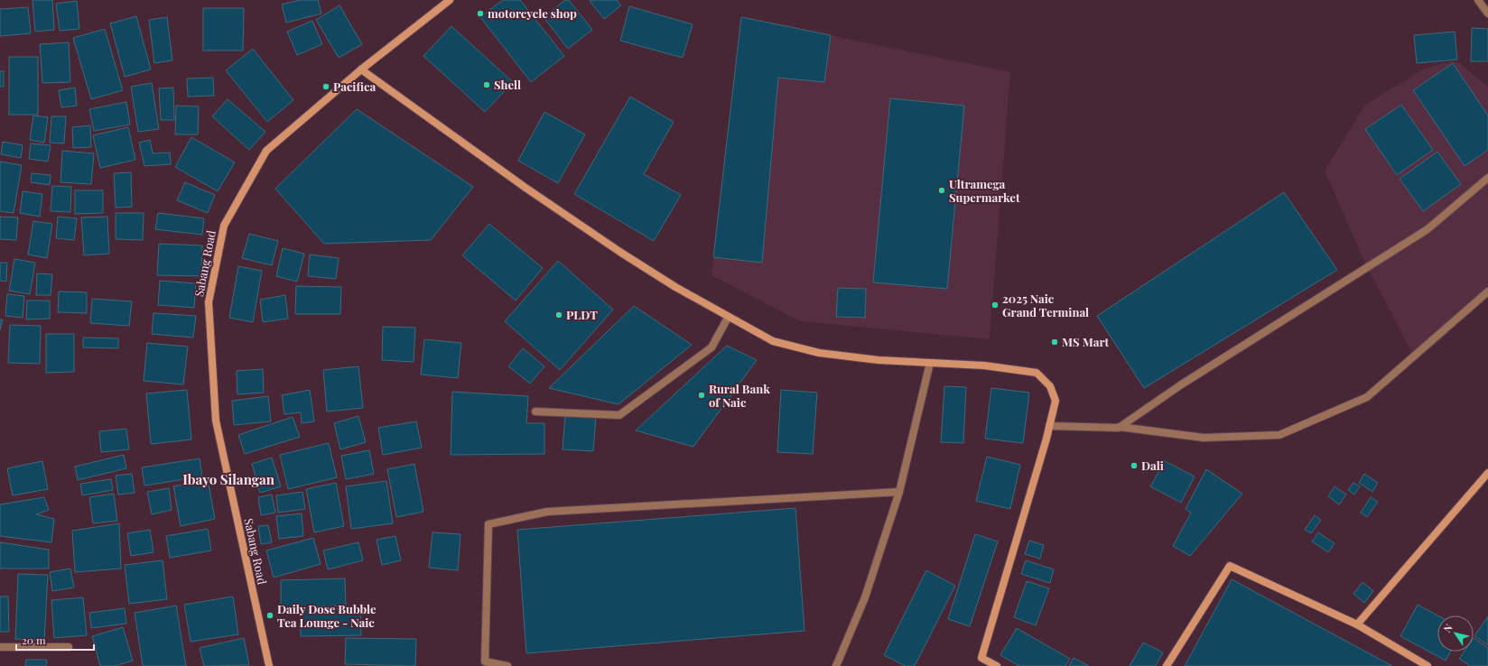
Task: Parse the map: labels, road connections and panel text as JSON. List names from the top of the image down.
{
  "streets": {
    "street": ["Sabang Road"]
  },
  "districts": ["Ibayo Silangan"],
  "places": [
    "motorcycle shop",
    "Shell",
    "Pacifica",
    "Ultramega Supermarket",
    "2025 Naic Grand Terminal",
    "PLDT",
    "MS Mart",
    "Rural Bank of Naic",
    "Dali",
    "Daily Dose Bubble Tea Lounge - Naic"
  ],
  "scale_bar": "20 m",
  "north": "top left"
}
